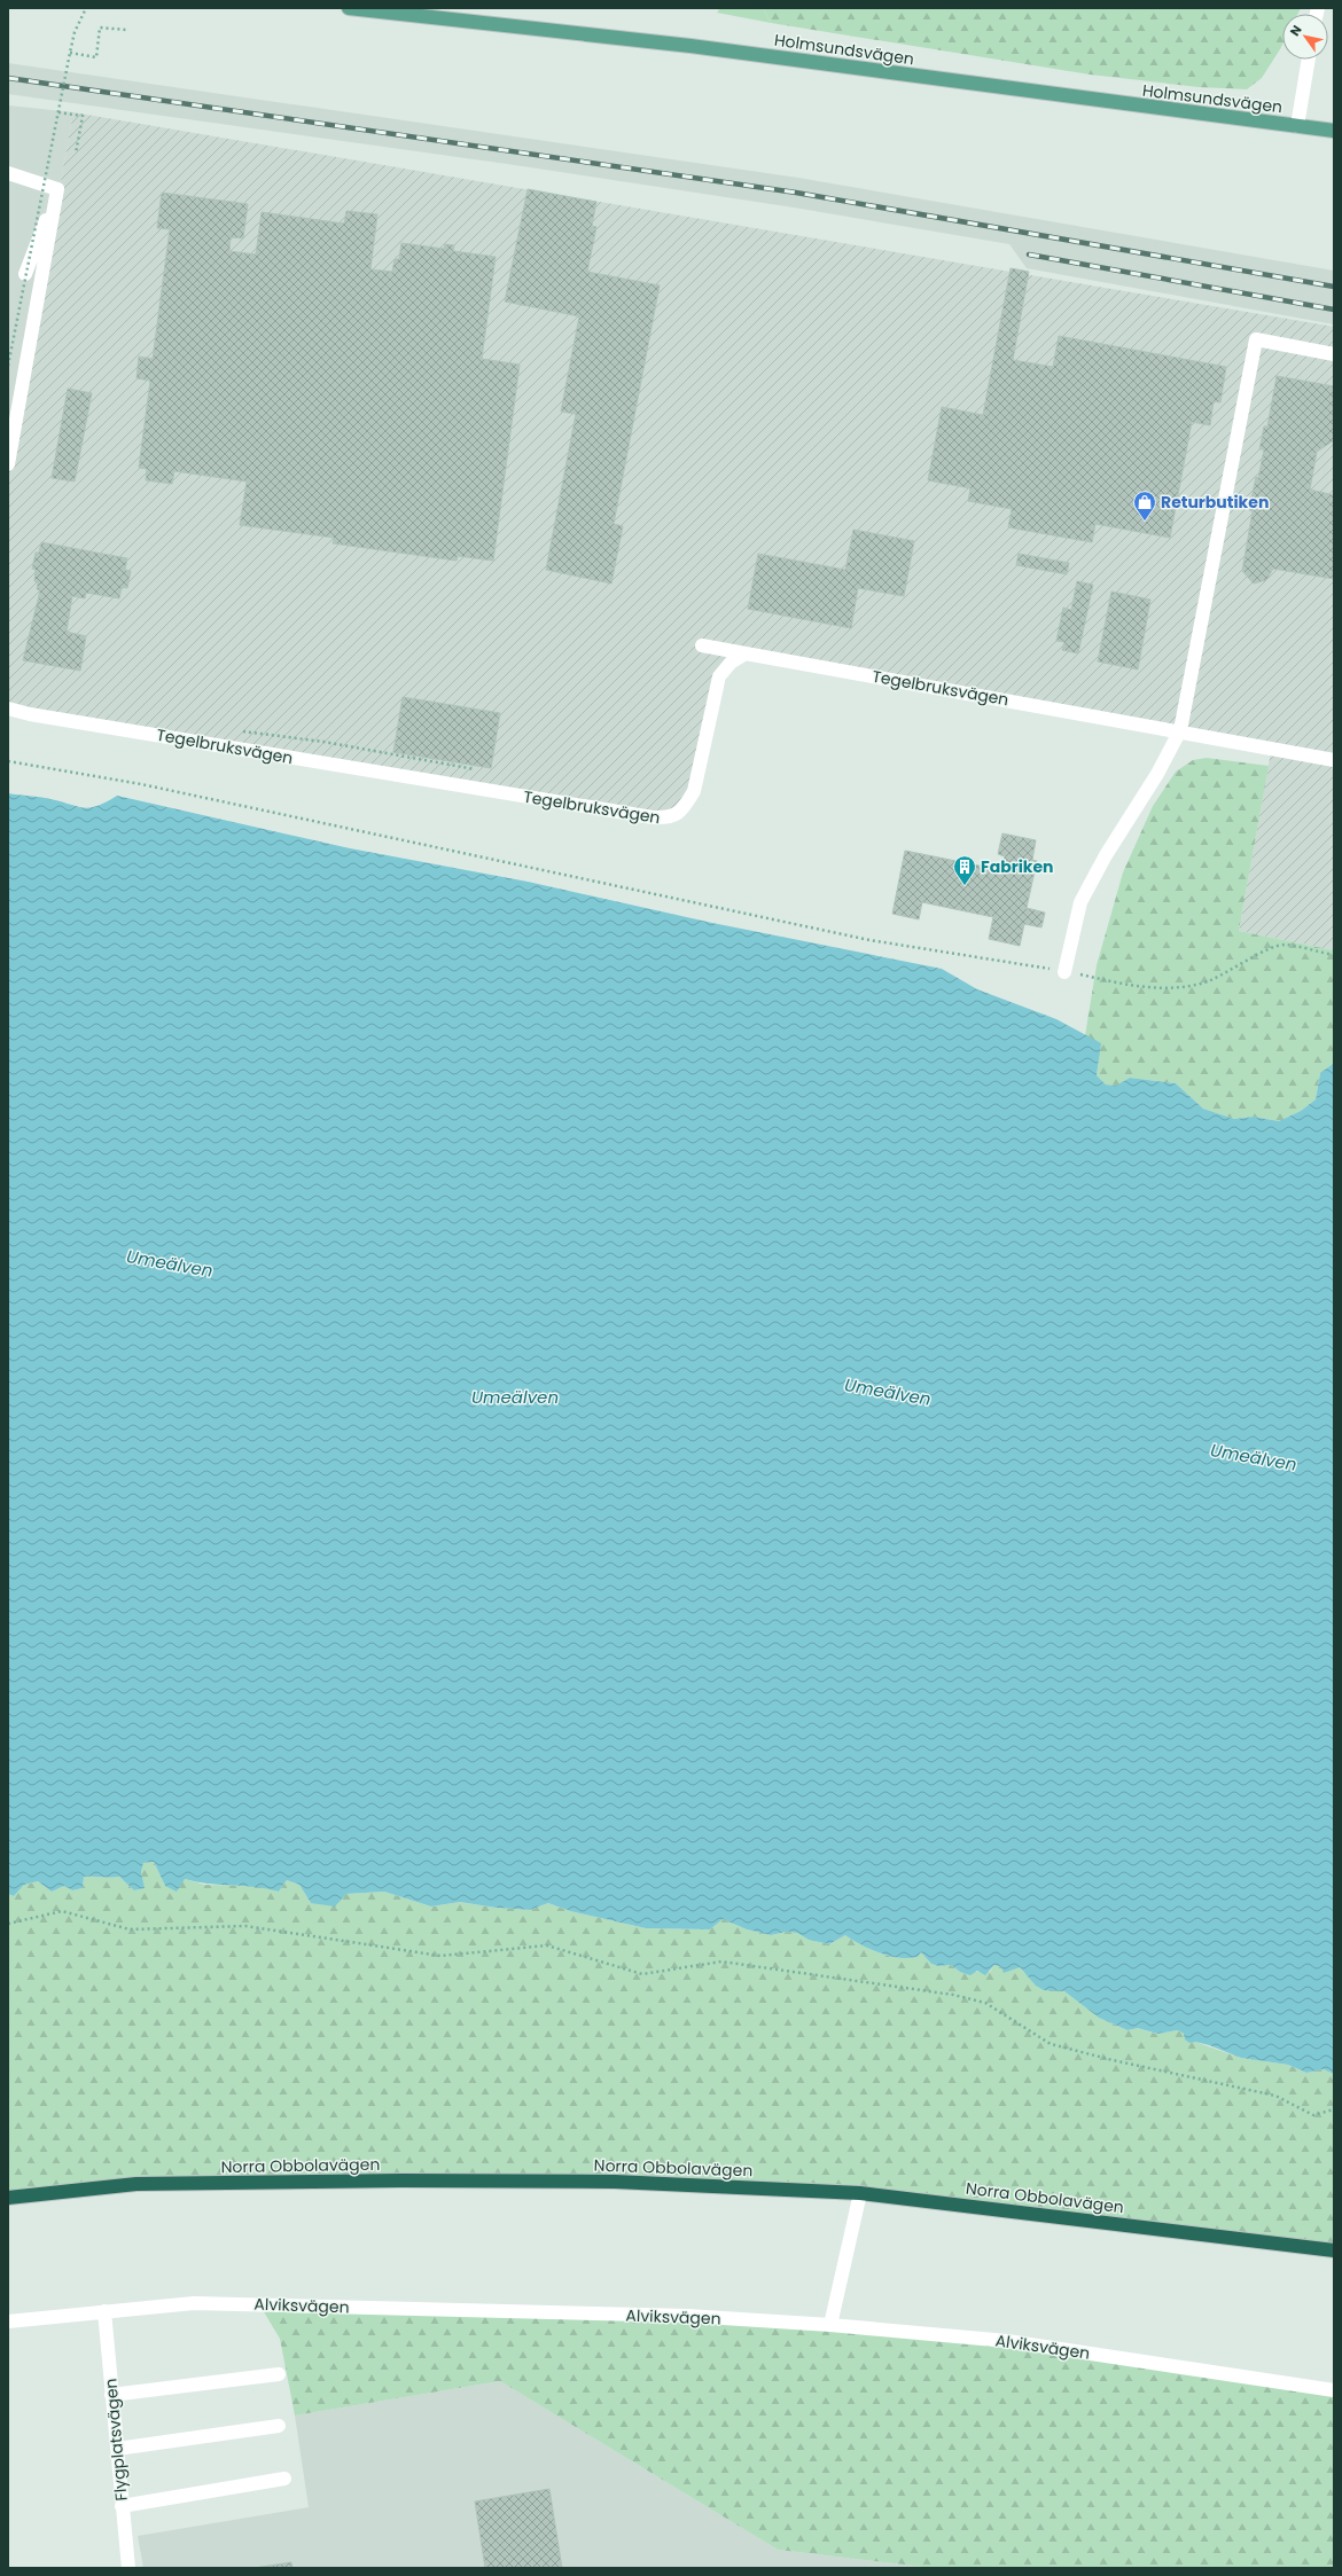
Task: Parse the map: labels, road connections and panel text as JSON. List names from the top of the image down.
{
  "streets": {
    "highway": ["Norra Obbolavägen"],
    "main road": ["Holmsundsvägen"],
    "street": ["Tegelbruksvägen", "Alviksvägen", "Flygplatsvägen"]
  },
  "crossings": [
    ["Alviksvägen", "Flygplatsvägen"]
  ],
  "water": ["Umeälven"],
  "places": {
    "shop": ["Returbutiken"],
    "building": ["Fabriken"]
  },
  "north": "top left"
}
